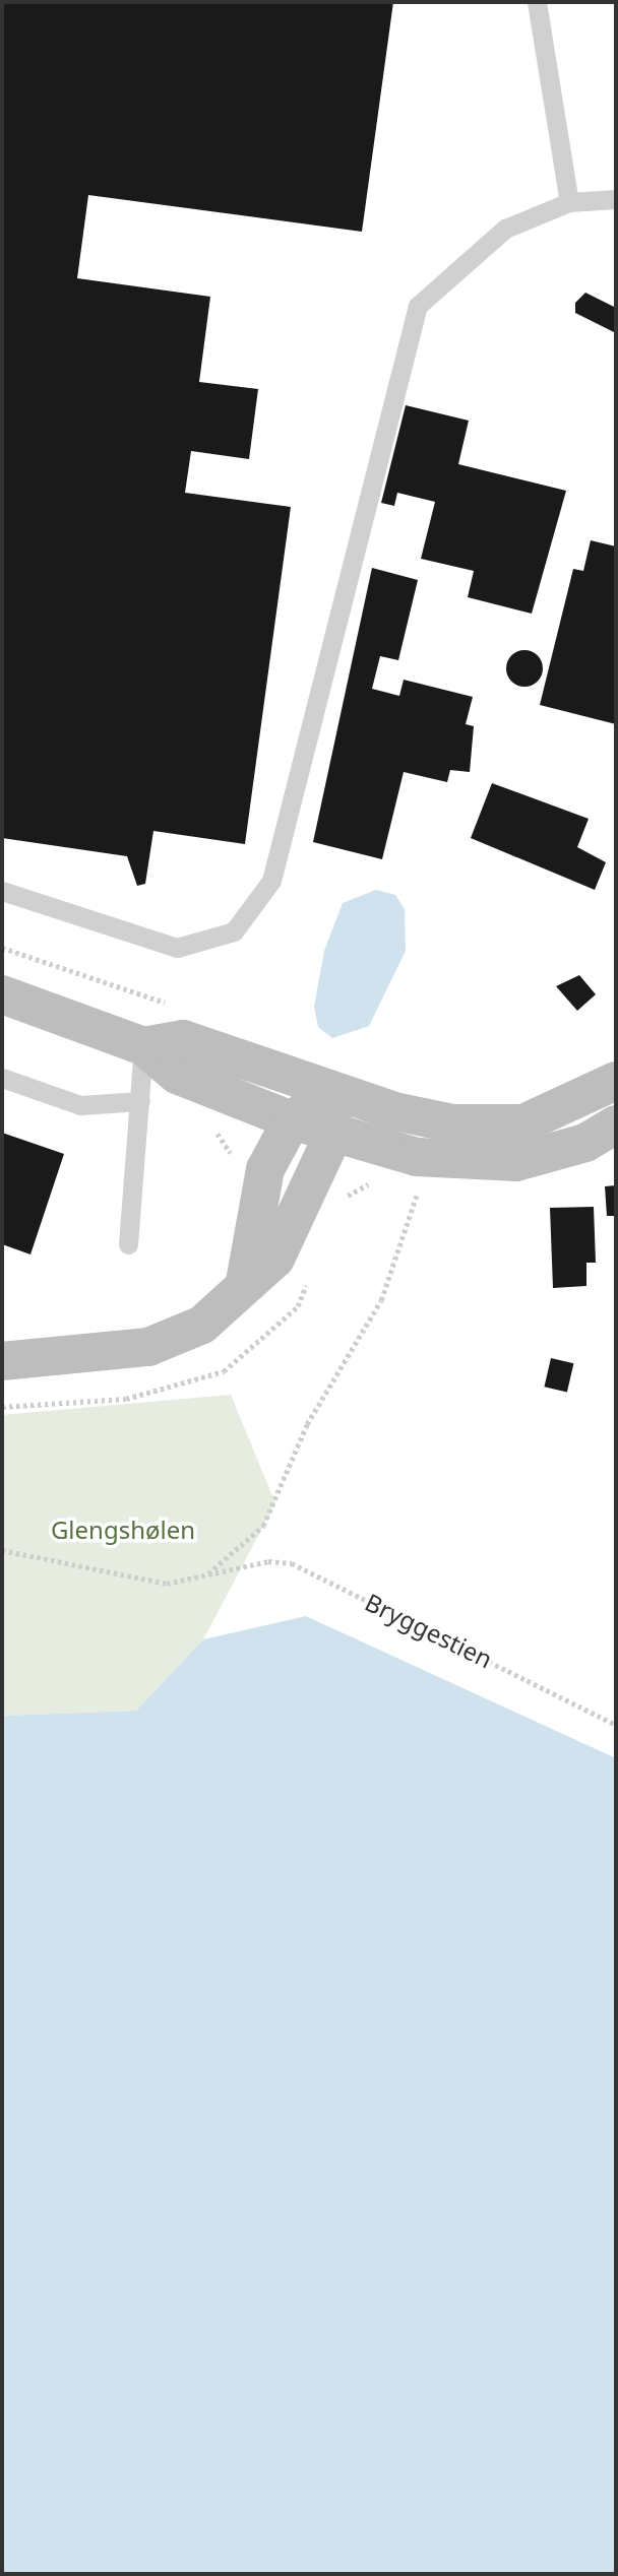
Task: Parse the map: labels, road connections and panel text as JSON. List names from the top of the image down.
{
  "streets": {
    "path": ["Bryggestien"]
  },
  "parks": ["Glengshølen"]
}
